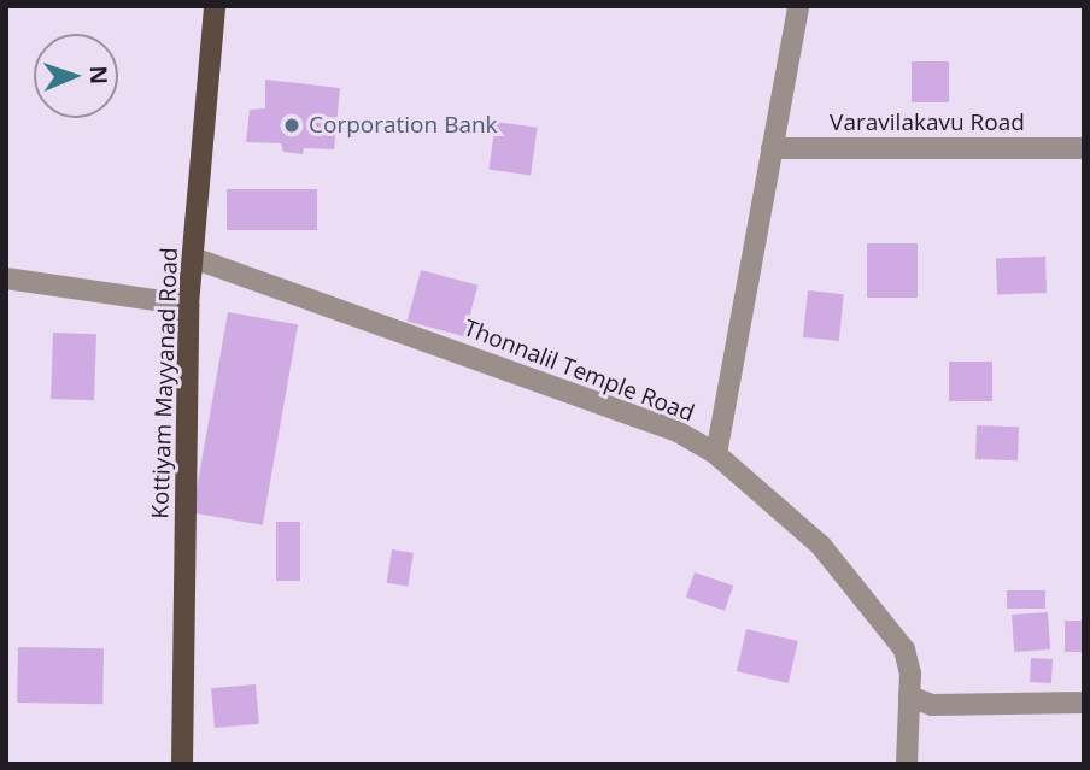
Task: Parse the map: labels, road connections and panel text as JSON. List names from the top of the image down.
{
  "streets": {
    "main road": ["Kottiyam Mayyanad Road"],
    "street": ["Varavilakavu Road", "Thonnalil Temple Road"]
  },
  "crossings": [
    ["Thonnalil Temple Road", "Kottiyam Mayyanad Road"]
  ],
  "places": ["Corporation Bank"],
  "north": "right"
}
